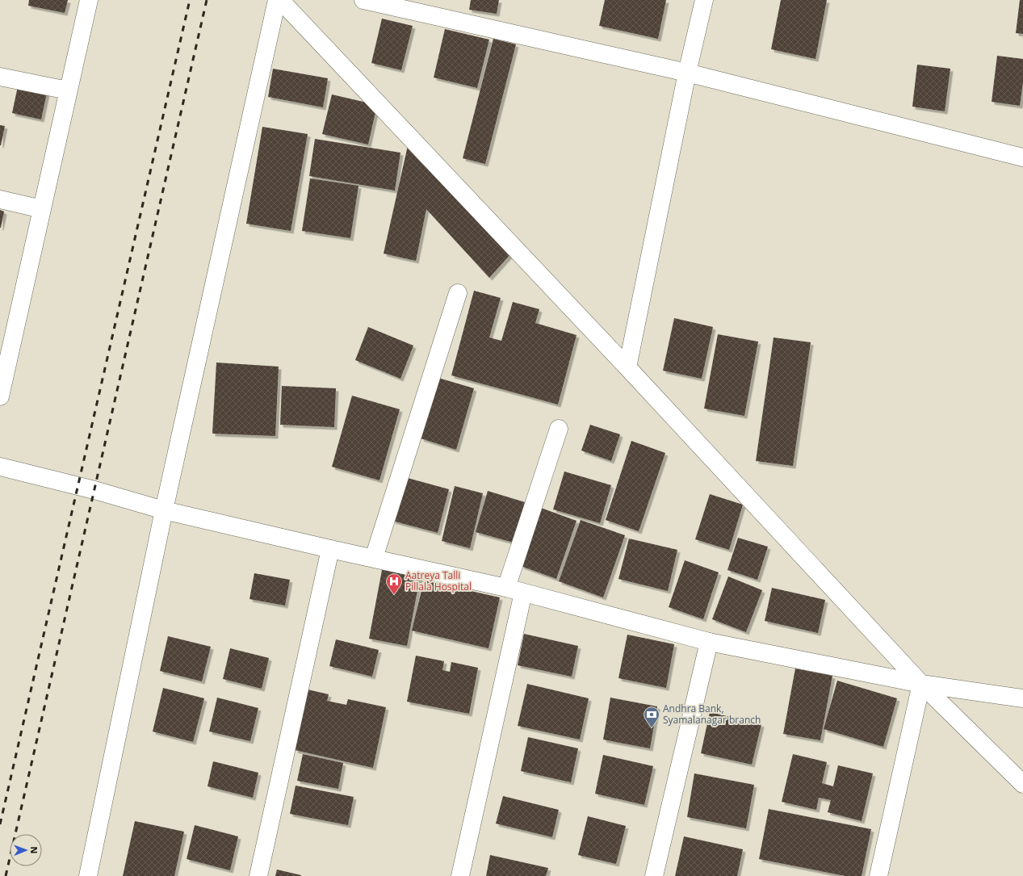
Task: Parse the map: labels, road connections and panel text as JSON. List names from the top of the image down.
{
  "places": {
    "hospital": ["Aatreya Talli Pillala Hospital"],
    "bank": ["Andhra Bank, Syamalanagar branch"]
  },
  "north": "right"
}
